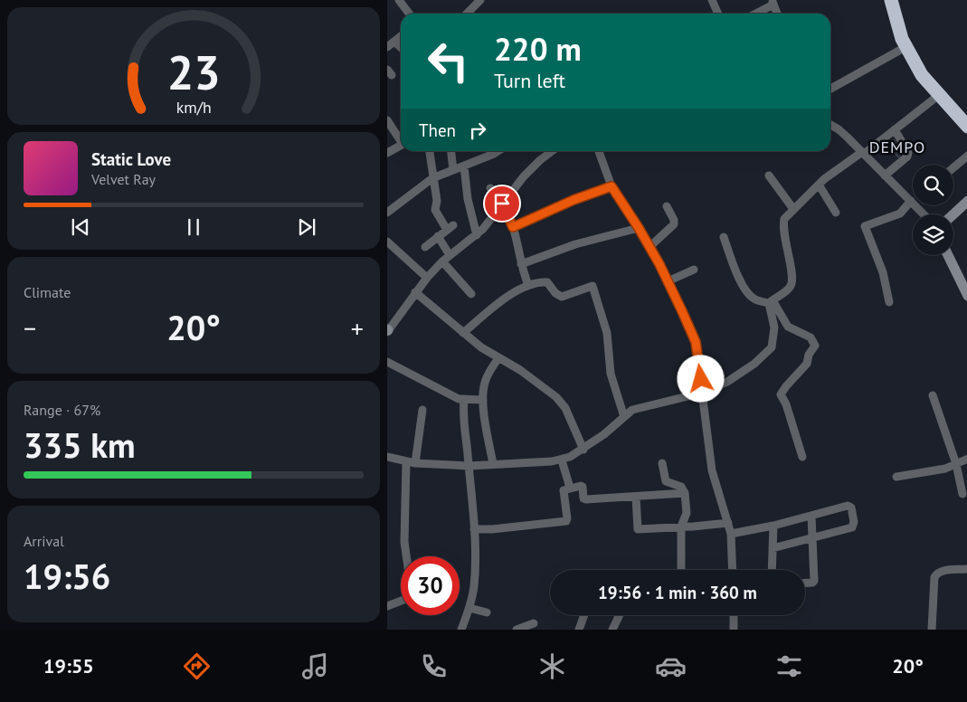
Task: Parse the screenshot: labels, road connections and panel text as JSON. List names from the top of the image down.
{
  "districts": ["DEMPO"],
  "page": {
    "turn": ["220 m", "Turn left"],
    "then": "Then",
    "song": ["Static Love", "Velvet Ray"],
    "tile": [
      "Climate",
      ["Range · 67%", "335 km"],
      ["Arrival", "19:56"]
    ],
    "heat": ["−", "20°", "+"],
    "limit": "30",
    "trip": "19:56 · 1 min · 360 m",
    "tabs": ["19:55", "20°"],
    "gauge": ["23", "km/h"]
  }
}
